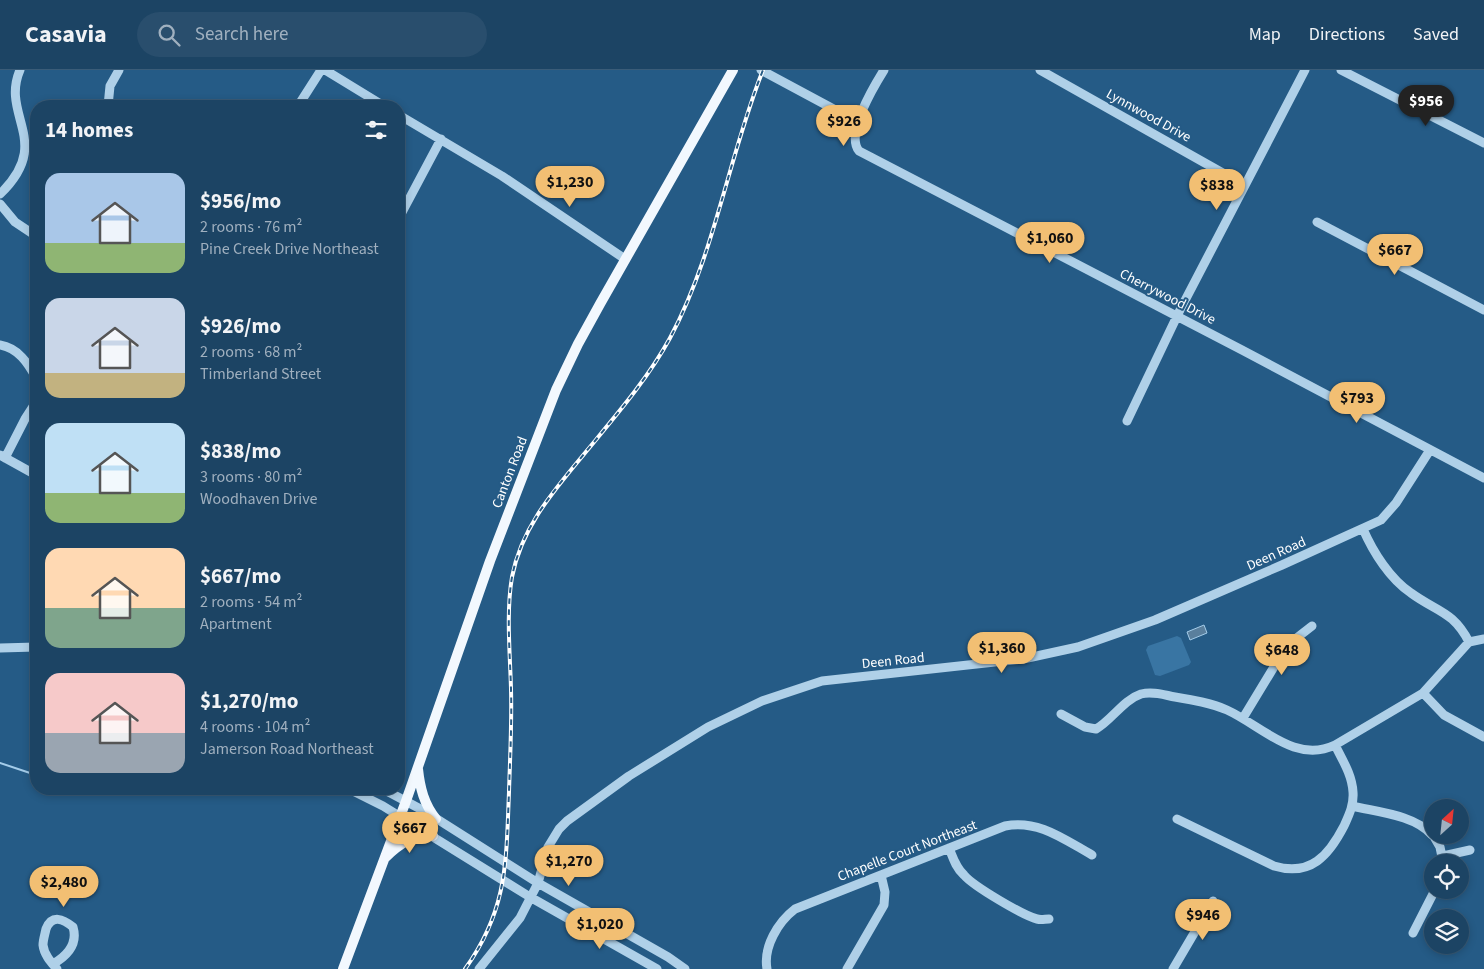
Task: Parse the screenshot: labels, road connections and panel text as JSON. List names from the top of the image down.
{
  "streets": {
    "main road": ["Canton Road"],
    "street": [
      "Lynnwood Drive",
      "Cherrywood Drive",
      "Deen Road",
      "Chapelle Court Northeast"
    ]
  },
  "crossings": [
    ["Cherrywood Drive", "Deen Road"]
  ],
  "north": "top right",
  "page": {
    "header": "Casavia",
    "search": "Search here",
    "nav": ["Map", "Directions", "Saved"],
    "price": [
      "$956",
      "$926",
      "$1,230",
      "$838",
      "$1,060",
      "$667",
      "$793",
      "$1,360",
      "$648",
      "$667",
      "$1,270",
      "$2,480",
      "$946",
      "$1,020"
    ],
    "heading": "14 homes",
    "list": [
      {
        "name": "$956/mo",
        "note": "2 rooms · 76 m² · Pine Creek Drive Northeast"
      },
      {
        "name": "$926/mo",
        "note": "2 rooms · 68 m² · Timberland Street"
      },
      {
        "name": "$838/mo",
        "note": "3 rooms · 80 m² · Woodhaven Drive"
      },
      {
        "name": "$667/mo",
        "note": "2 rooms · 54 m² · Apartment"
      },
      {
        "name": "$1,270/mo",
        "note": "4 rooms · 104 m² · Jamerson Road Northeast"
      }
    ]
  }
}
